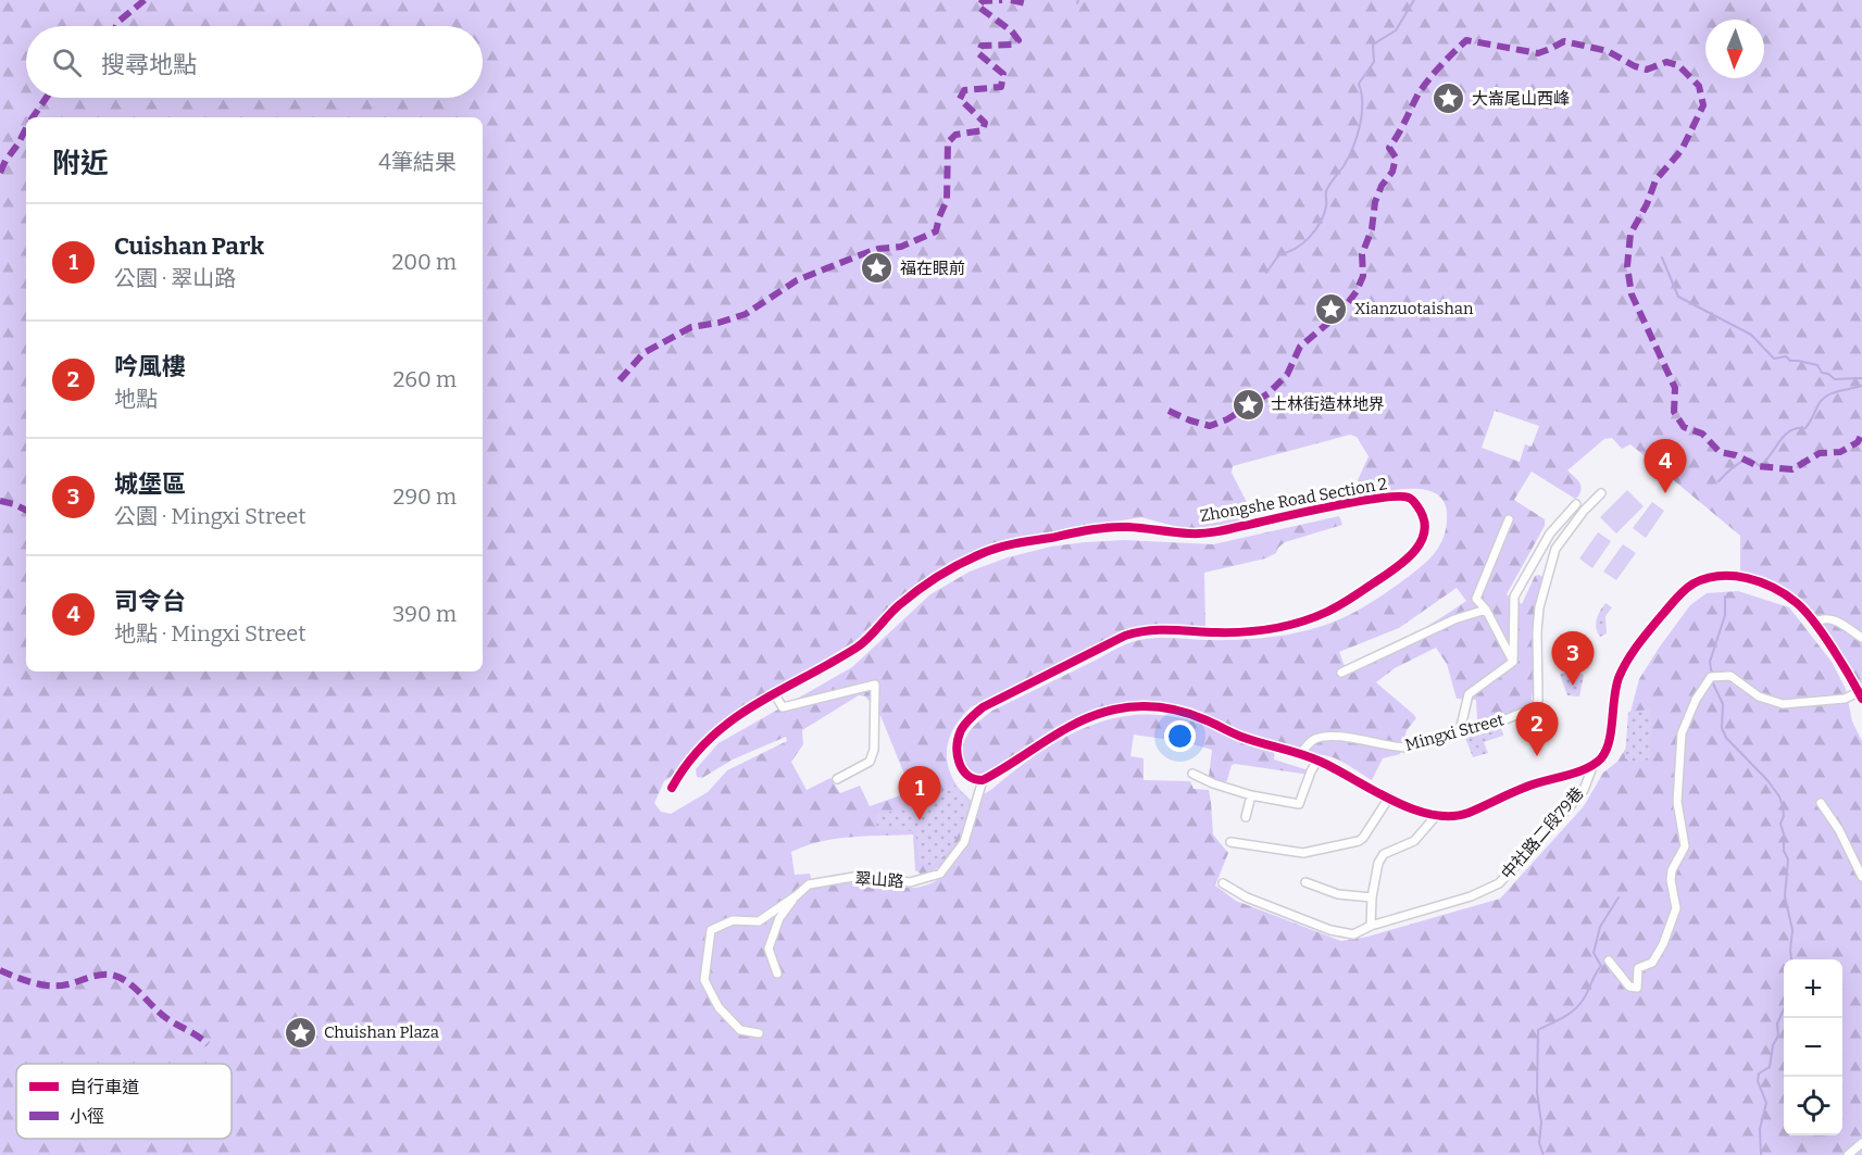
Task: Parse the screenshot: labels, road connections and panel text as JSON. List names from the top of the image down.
{
  "streets": {
    "street": [
      "Zhongshe Road Section 2",
      "Mingxi Street",
      "中社路二段79巷",
      "翠山路"
    ]
  },
  "crossings": [
    ["Zhongshe Road Section 2", "翠山路"]
  ],
  "places": {
    "place": [
      "大崙尾山西峰",
      "福在眼前",
      "Xianzuotaishan",
      "士林街造林地界",
      "Chuishan Plaza"
    ]
  },
  "legend": ["自行車道", "小徑"],
  "north": "bottom",
  "page": {
    "search": "搜尋地點",
    "heading": ["附近", "4筆結果"],
    "list": [
      {
        "mark": "1",
        "name": "Cuishan Park",
        "note": "公園 · 翠山路",
        "value": "200 m"
      },
      {
        "mark": "2",
        "name": "吟風樓",
        "note": "地點",
        "value": "260 m"
      },
      {
        "mark": "3",
        "name": "城堡區",
        "note": "公園 · Mingxi Street",
        "value": "290 m"
      },
      {
        "mark": "4",
        "name": "司令台",
        "note": "地點 · Mingxi Street",
        "value": "390 m"
      }
    ],
    "pins": [
      "4",
      "3",
      "2",
      "1"
    ],
    "map_buttons": ["+", "−"]
  }
}
